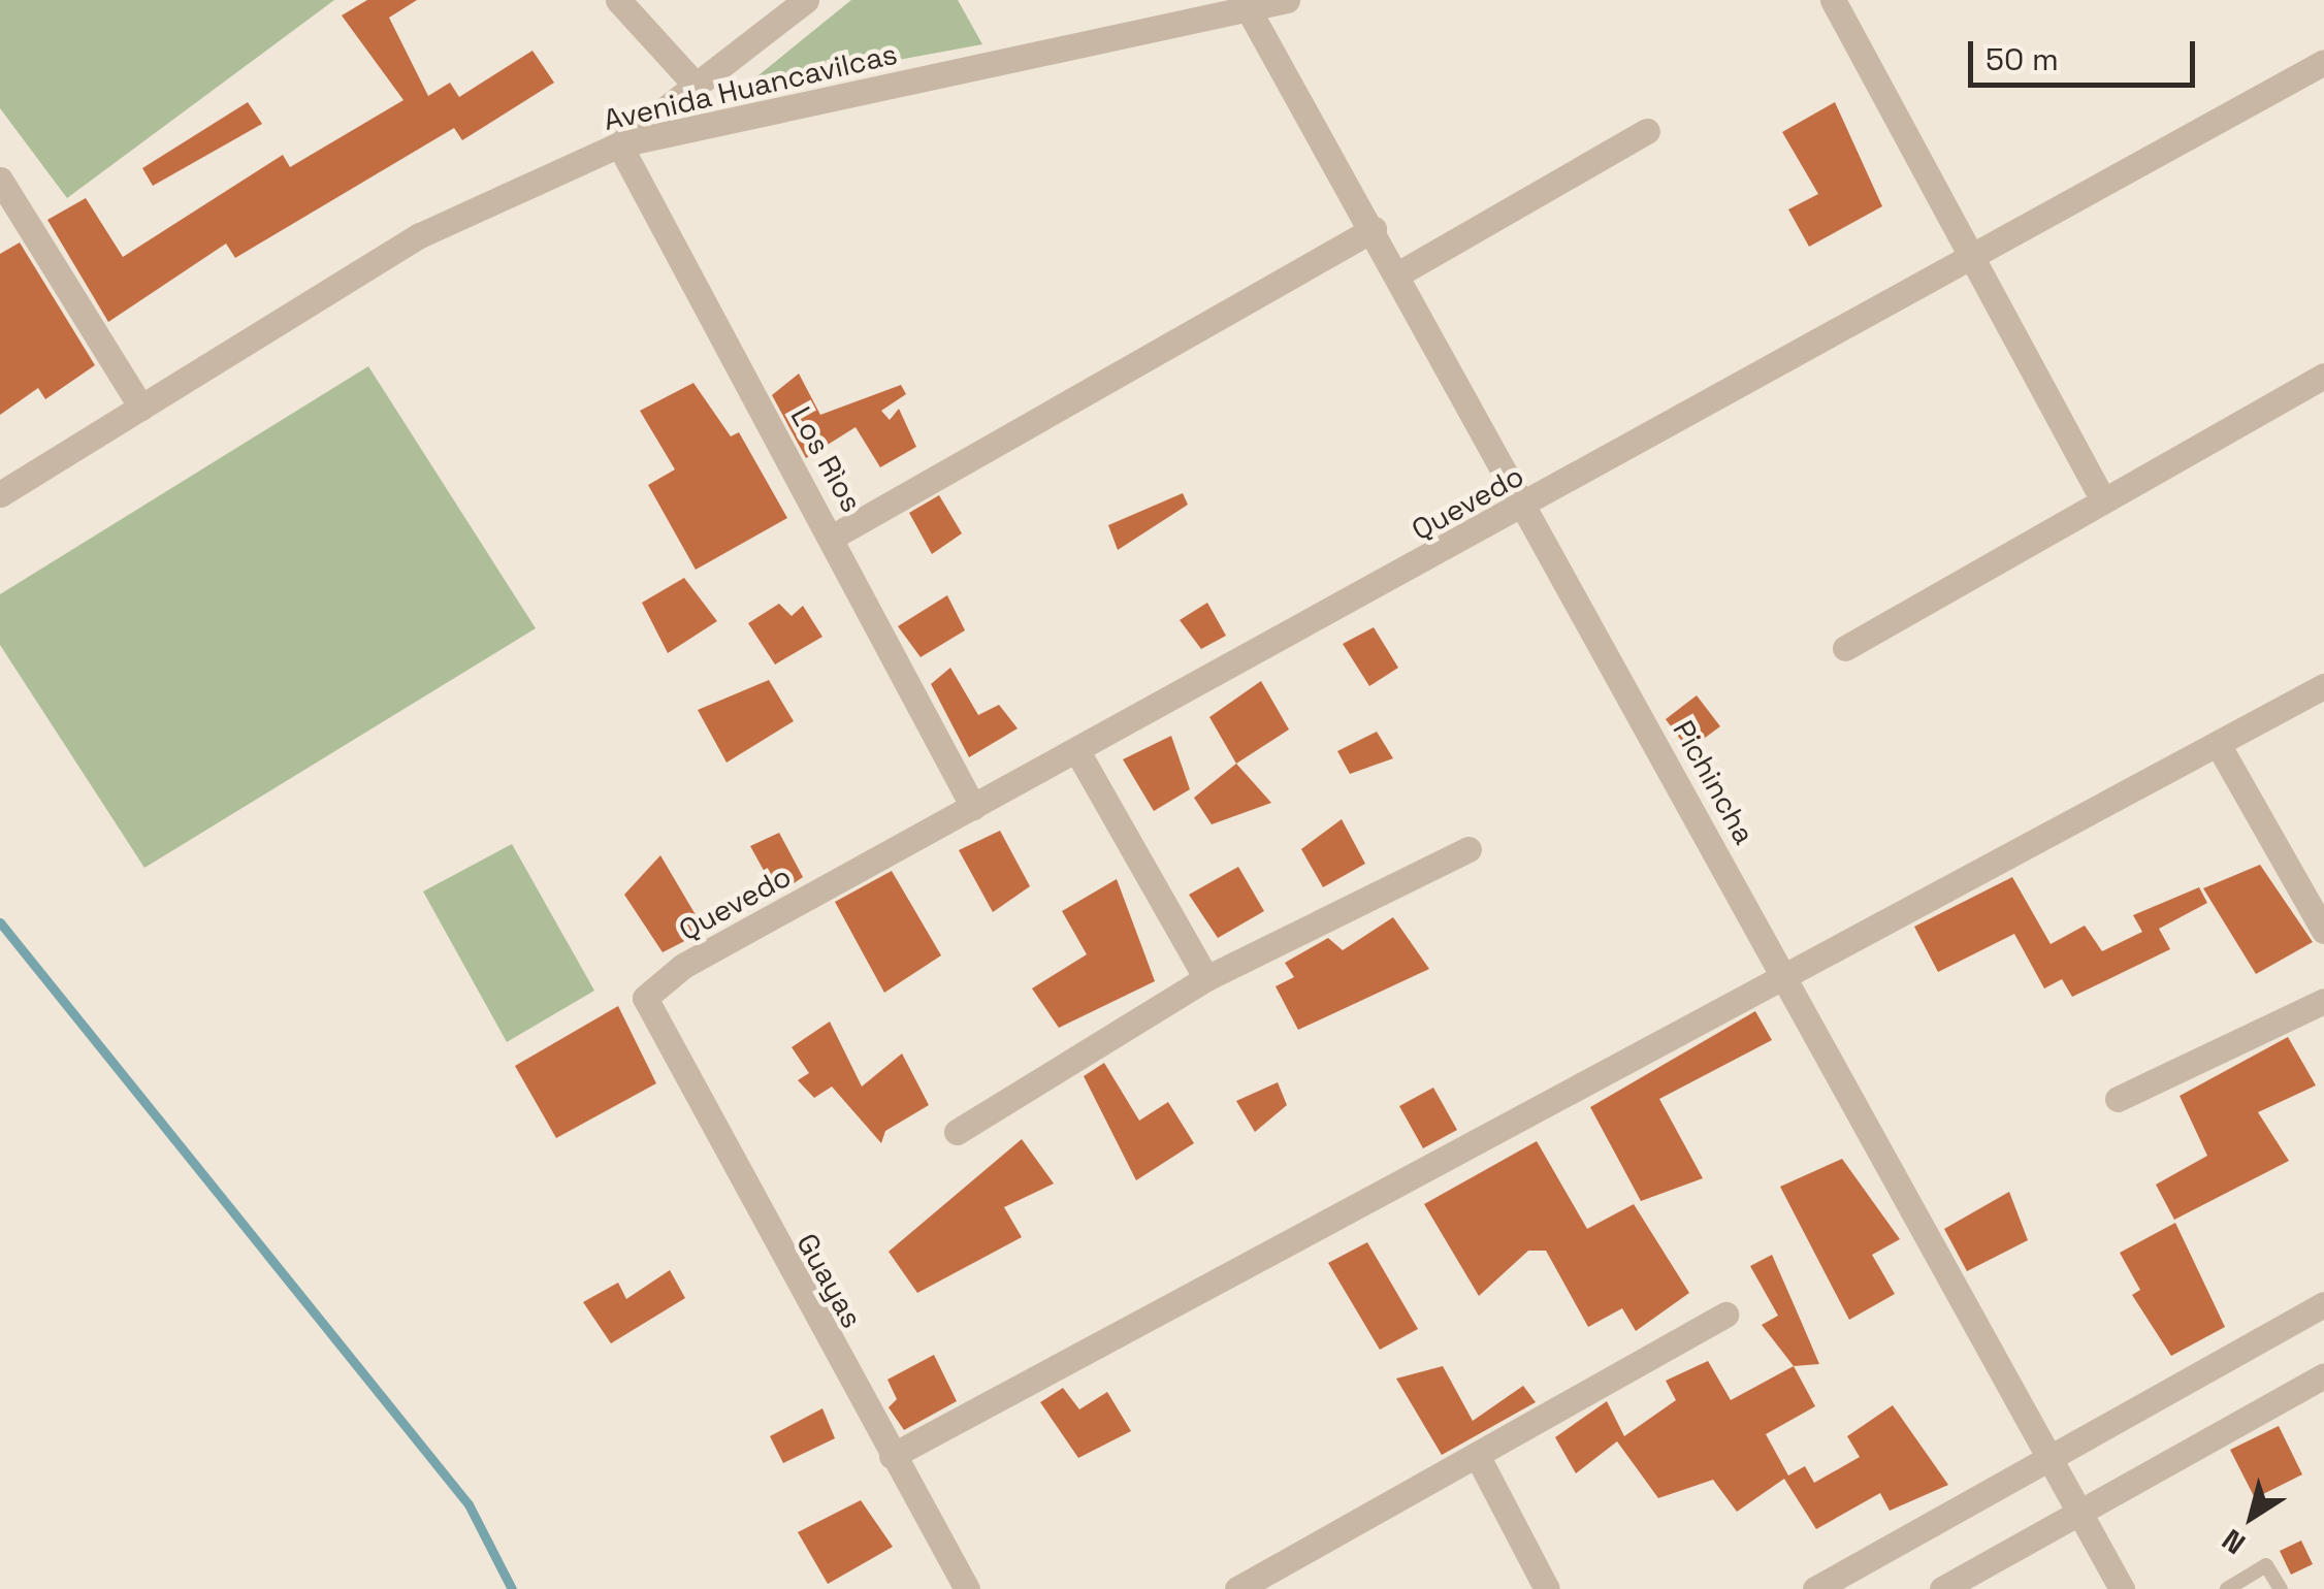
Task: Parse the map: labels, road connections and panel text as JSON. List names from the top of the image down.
{
  "streets": {
    "street": [
      "Avenida Huancavilcas",
      "Los Rìos",
      "Quevedo",
      "Pichincha",
      "Guayas"
    ]
  },
  "crossings": [
    ["Avenida Huancavilcas", "Los Rìos"],
    ["Avenida Huancavilcas", "Pichincha"],
    ["Los Rìos", "Quevedo"],
    ["Quevedo", "Pichincha"],
    ["Quevedo", "Guayas"]
  ],
  "scale_bar": "50 m",
  "north": "bottom left"
}
